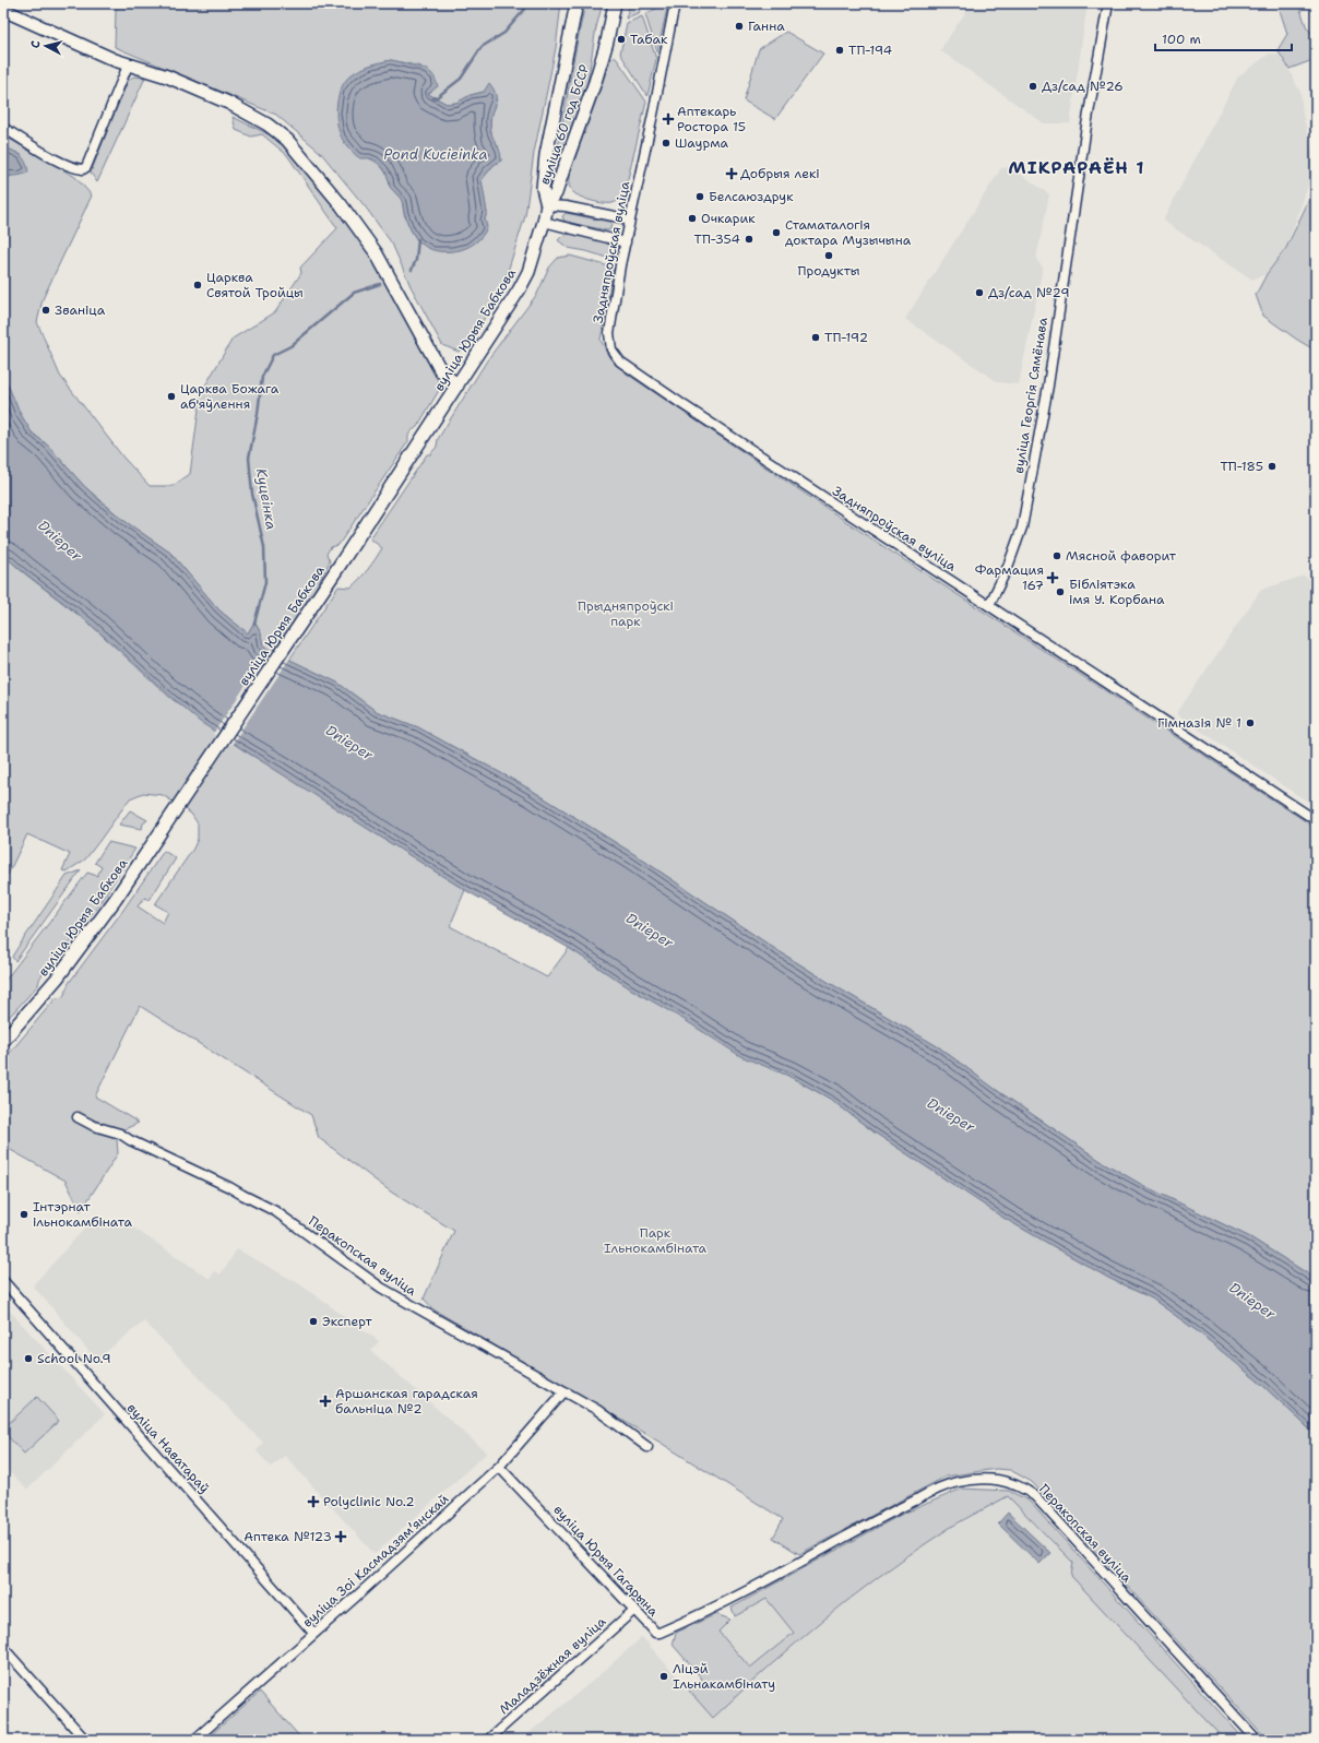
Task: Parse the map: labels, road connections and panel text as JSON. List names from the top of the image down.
{
  "streets": {
    "main road": ["вуліца 60 год БССР", "вуліца Юрыя Бабкова"],
    "street": [
      "Задняпроўская вуліца",
      "вуліца Георгія Сямёнава",
      "Перакопская вуліца",
      "вуліца Наватараў",
      "вуліца Зоі Касмадзямʼянскай",
      "вуліца Юрыя Гагарына",
      "Маладзёжная вуліца"
    ]
  },
  "crossings": [
    ["вуліца 60 год БССР", "вуліца Юрыя Бабкова"],
    ["Задняпроўская вуліца", "вуліца Георгія Сямёнава"],
    ["Перакопская вуліца", "вуліца Зоі Касмадзямʼянскай"],
    ["Перакопская вуліца", "вуліца Юрыя Гагарына"],
    ["вуліца Наватараў", "вуліца Зоі Касмадзямʼянскай"],
    ["вуліца Зоі Касмадзямʼянскай", "вуліца Юрыя Гагарына"],
    ["вуліца Юрыя Гагарына", "Маладзёжная вуліца"]
  ],
  "districts": ["МІКРАРАЁН 1"],
  "water": ["Pond Kucieinka", "Куцеінка", "Dnieper"],
  "parks": ["Прыдняпроўскі парк", "Парк Ільнокамбіната"],
  "places": {
    "other": [
      "Ганна",
      "Табак",
      "ТП-194",
      "Дз/сад №26",
      "Шаурма",
      "Белсаюздрук",
      "Очкарик",
      "Стаматалогія доктара Музычына",
      "ТП-354",
      "Продукты",
      "Царква Святой Тройцы",
      "Дз/сад №29",
      "Званіца",
      "ТП-192",
      "Царква Божага аб'яўлення",
      "ТП-185",
      "Мясной фаворит",
      "Бібліятэка імя У. Корбана",
      "Гімназія № 1",
      "Інтэрнат ільнокамбіната",
      "Эксперт",
      "School No.9",
      "Ліцэй Ільнакамбінату"
    ],
    "health": [
      "Аптекарь Ростора 15",
      "Добрыя лекі",
      "Фармация 167",
      "Аршанская гарадская бальніца №2",
      "Polyclinic No.2",
      "Аптека №123"
    ]
  },
  "scale_bar": "100 m",
  "north": "left"
}
